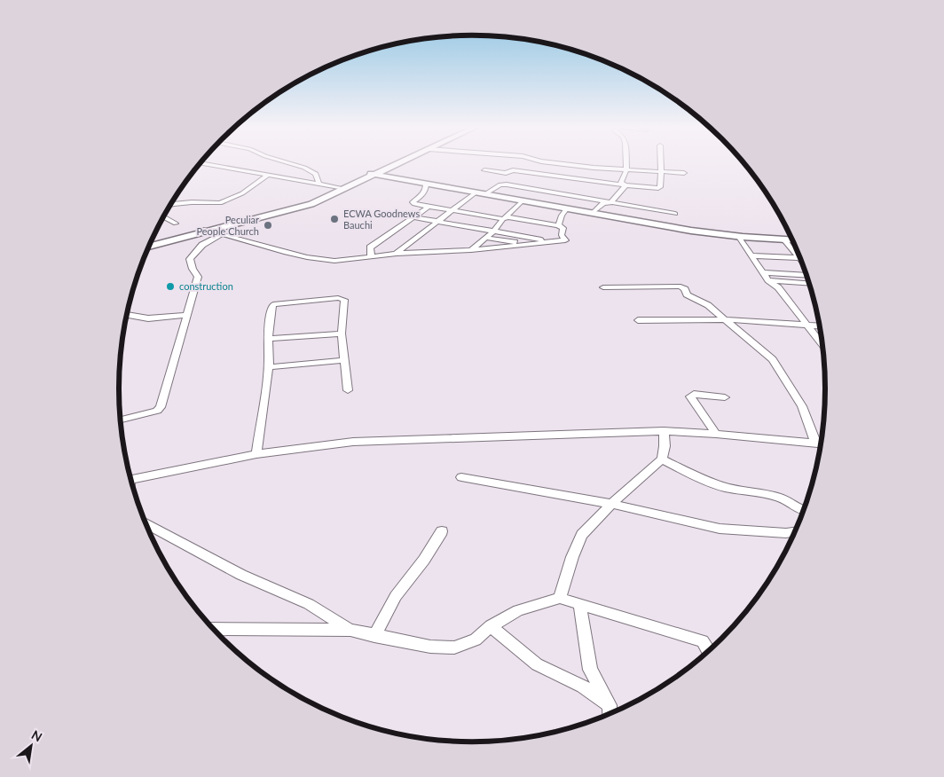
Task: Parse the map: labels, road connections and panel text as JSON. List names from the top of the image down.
{
  "places": ["ECWA Goodnews Bauchi", "Peculiar People Church", "construction"],
  "north": "top right"
}
